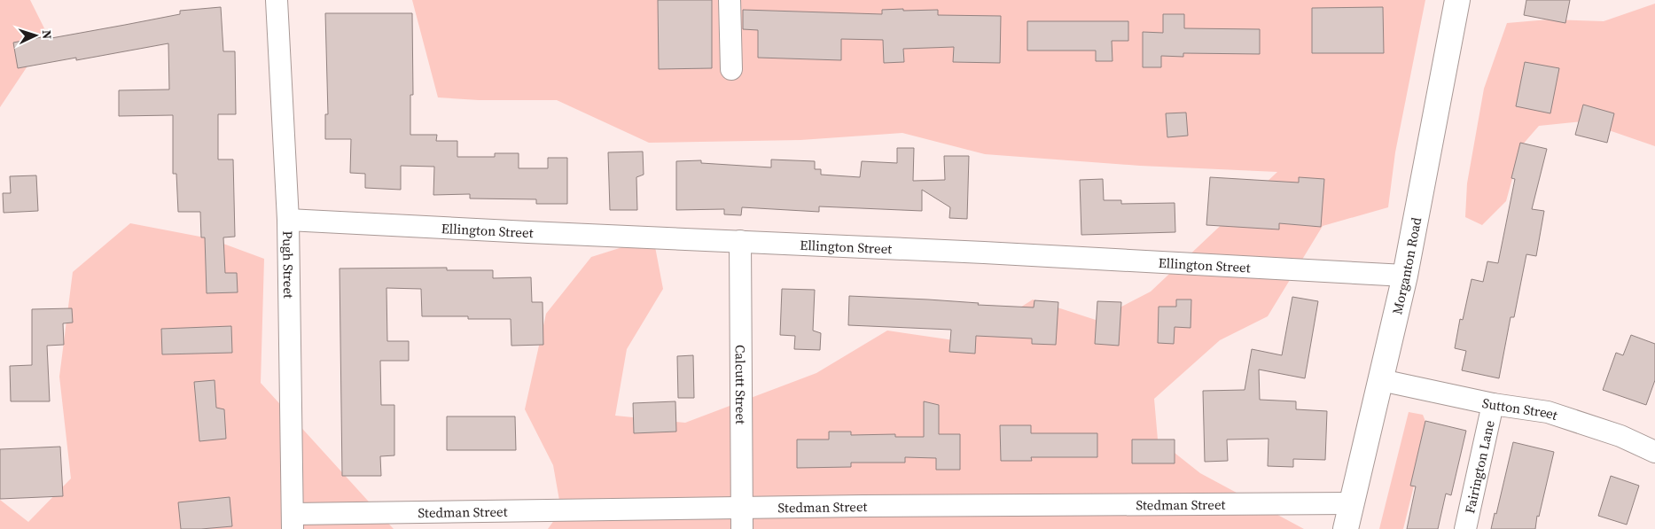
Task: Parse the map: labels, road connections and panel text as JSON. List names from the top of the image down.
{
  "streets": {
    "main road": ["Morganton Road"],
    "street": [
      "Ellington Street",
      "Pugh Street",
      "Calcutt Street",
      "Sutton Street",
      "Fairington Lane",
      "Stedman Street"
    ]
  },
  "crossings": [
    ["Ellington Street", "Pugh Street"],
    ["Ellington Street", "Morganton Road"],
    ["Ellington Street", "Calcutt Street"],
    ["Pugh Street", "Stedman Street"],
    ["Morganton Road", "Sutton Street"],
    ["Morganton Road", "Stedman Street"],
    ["Calcutt Street", "Stedman Street"],
    ["Sutton Street", "Fairington Lane"]
  ],
  "north": "right"
}
